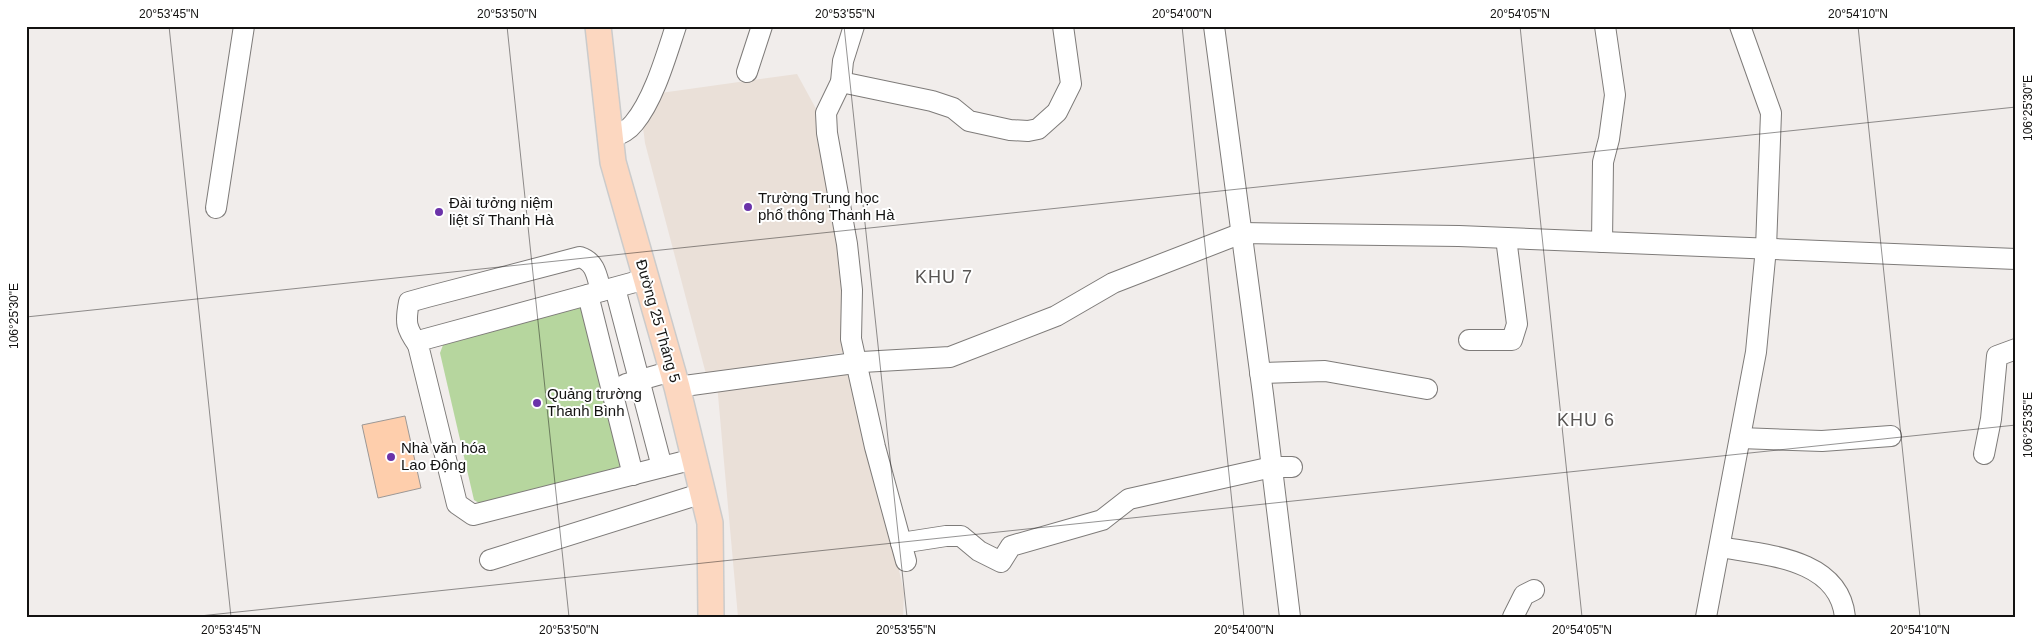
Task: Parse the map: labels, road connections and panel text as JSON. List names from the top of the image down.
{
  "streets": {
    "main road": ["Đường 25 Tháng 5"]
  },
  "districts": ["KHU 7", "KHU 6"],
  "places": [
    "Trường Trung học phổ thông Thanh Hà",
    "Đài tưởng niệm liệt sĩ Thanh Hà",
    "Quảng trường Thanh Bình",
    "Nhà văn hóa Lao Động"
  ],
  "coordinates": [
    "20°53'45\"N",
    "20°53'50\"N",
    "20°53'55\"N",
    "20°54'00\"N",
    "20°54'05\"N",
    "20°54'10\"N",
    "106°25'30\"E",
    "106°25'35\"E"
  ]
}
